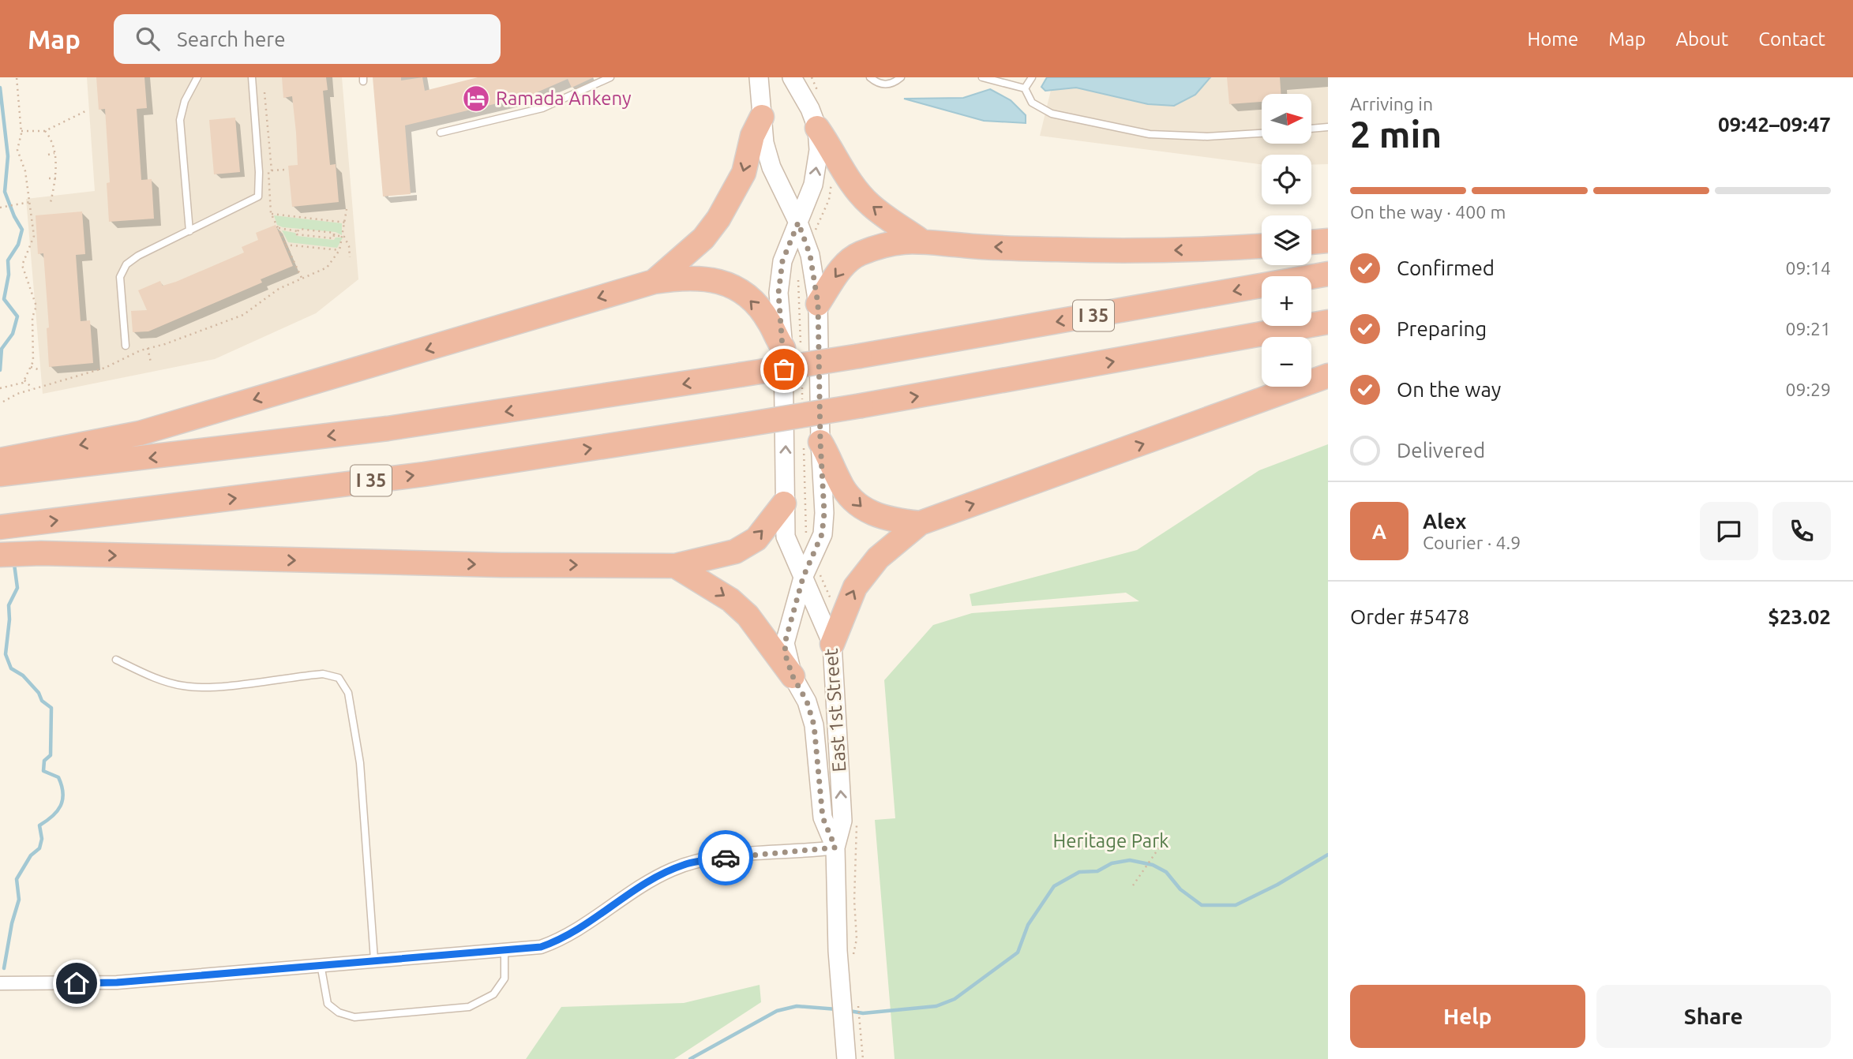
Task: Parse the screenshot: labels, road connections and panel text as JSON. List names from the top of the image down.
{
  "streets": {
    "highway": ["I 35"],
    "main road": ["East 1st Street"]
  },
  "parks": ["Heritage Park"],
  "places": {
    "hotel": ["Ramada Ankeny"]
  },
  "north": "right",
  "page": {
    "header": "Map",
    "search": "Search here",
    "nav": [
      "Home",
      "Map",
      "About",
      "Contact"
    ],
    "heading": ["2 min", "Arriving in", "09:42–09:47"],
    "panel": [
      "Alex",
      "Courier · 4.9",
      "Order #5478",
      "$23.02"
    ],
    "map_buttons": ["+", "−"],
    "bar": "On the way · 400 m",
    "list": [
      ["Confirmed", "09:14"],
      ["Preparing", "09:21"],
      ["On the way", "09:29"],
      "Delivered"
    ],
    "round": "A",
    "buttons": ["Help", "Share"]
  }
}
